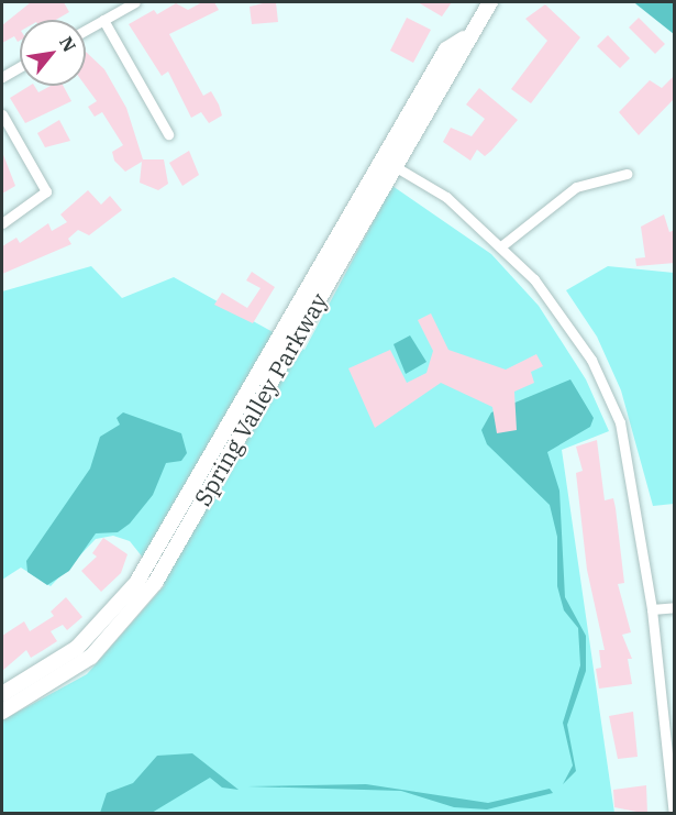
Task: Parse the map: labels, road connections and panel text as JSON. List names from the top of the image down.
{
  "streets": {
    "street": ["Spring Valley Parkway"]
  },
  "north": "top right"
}
